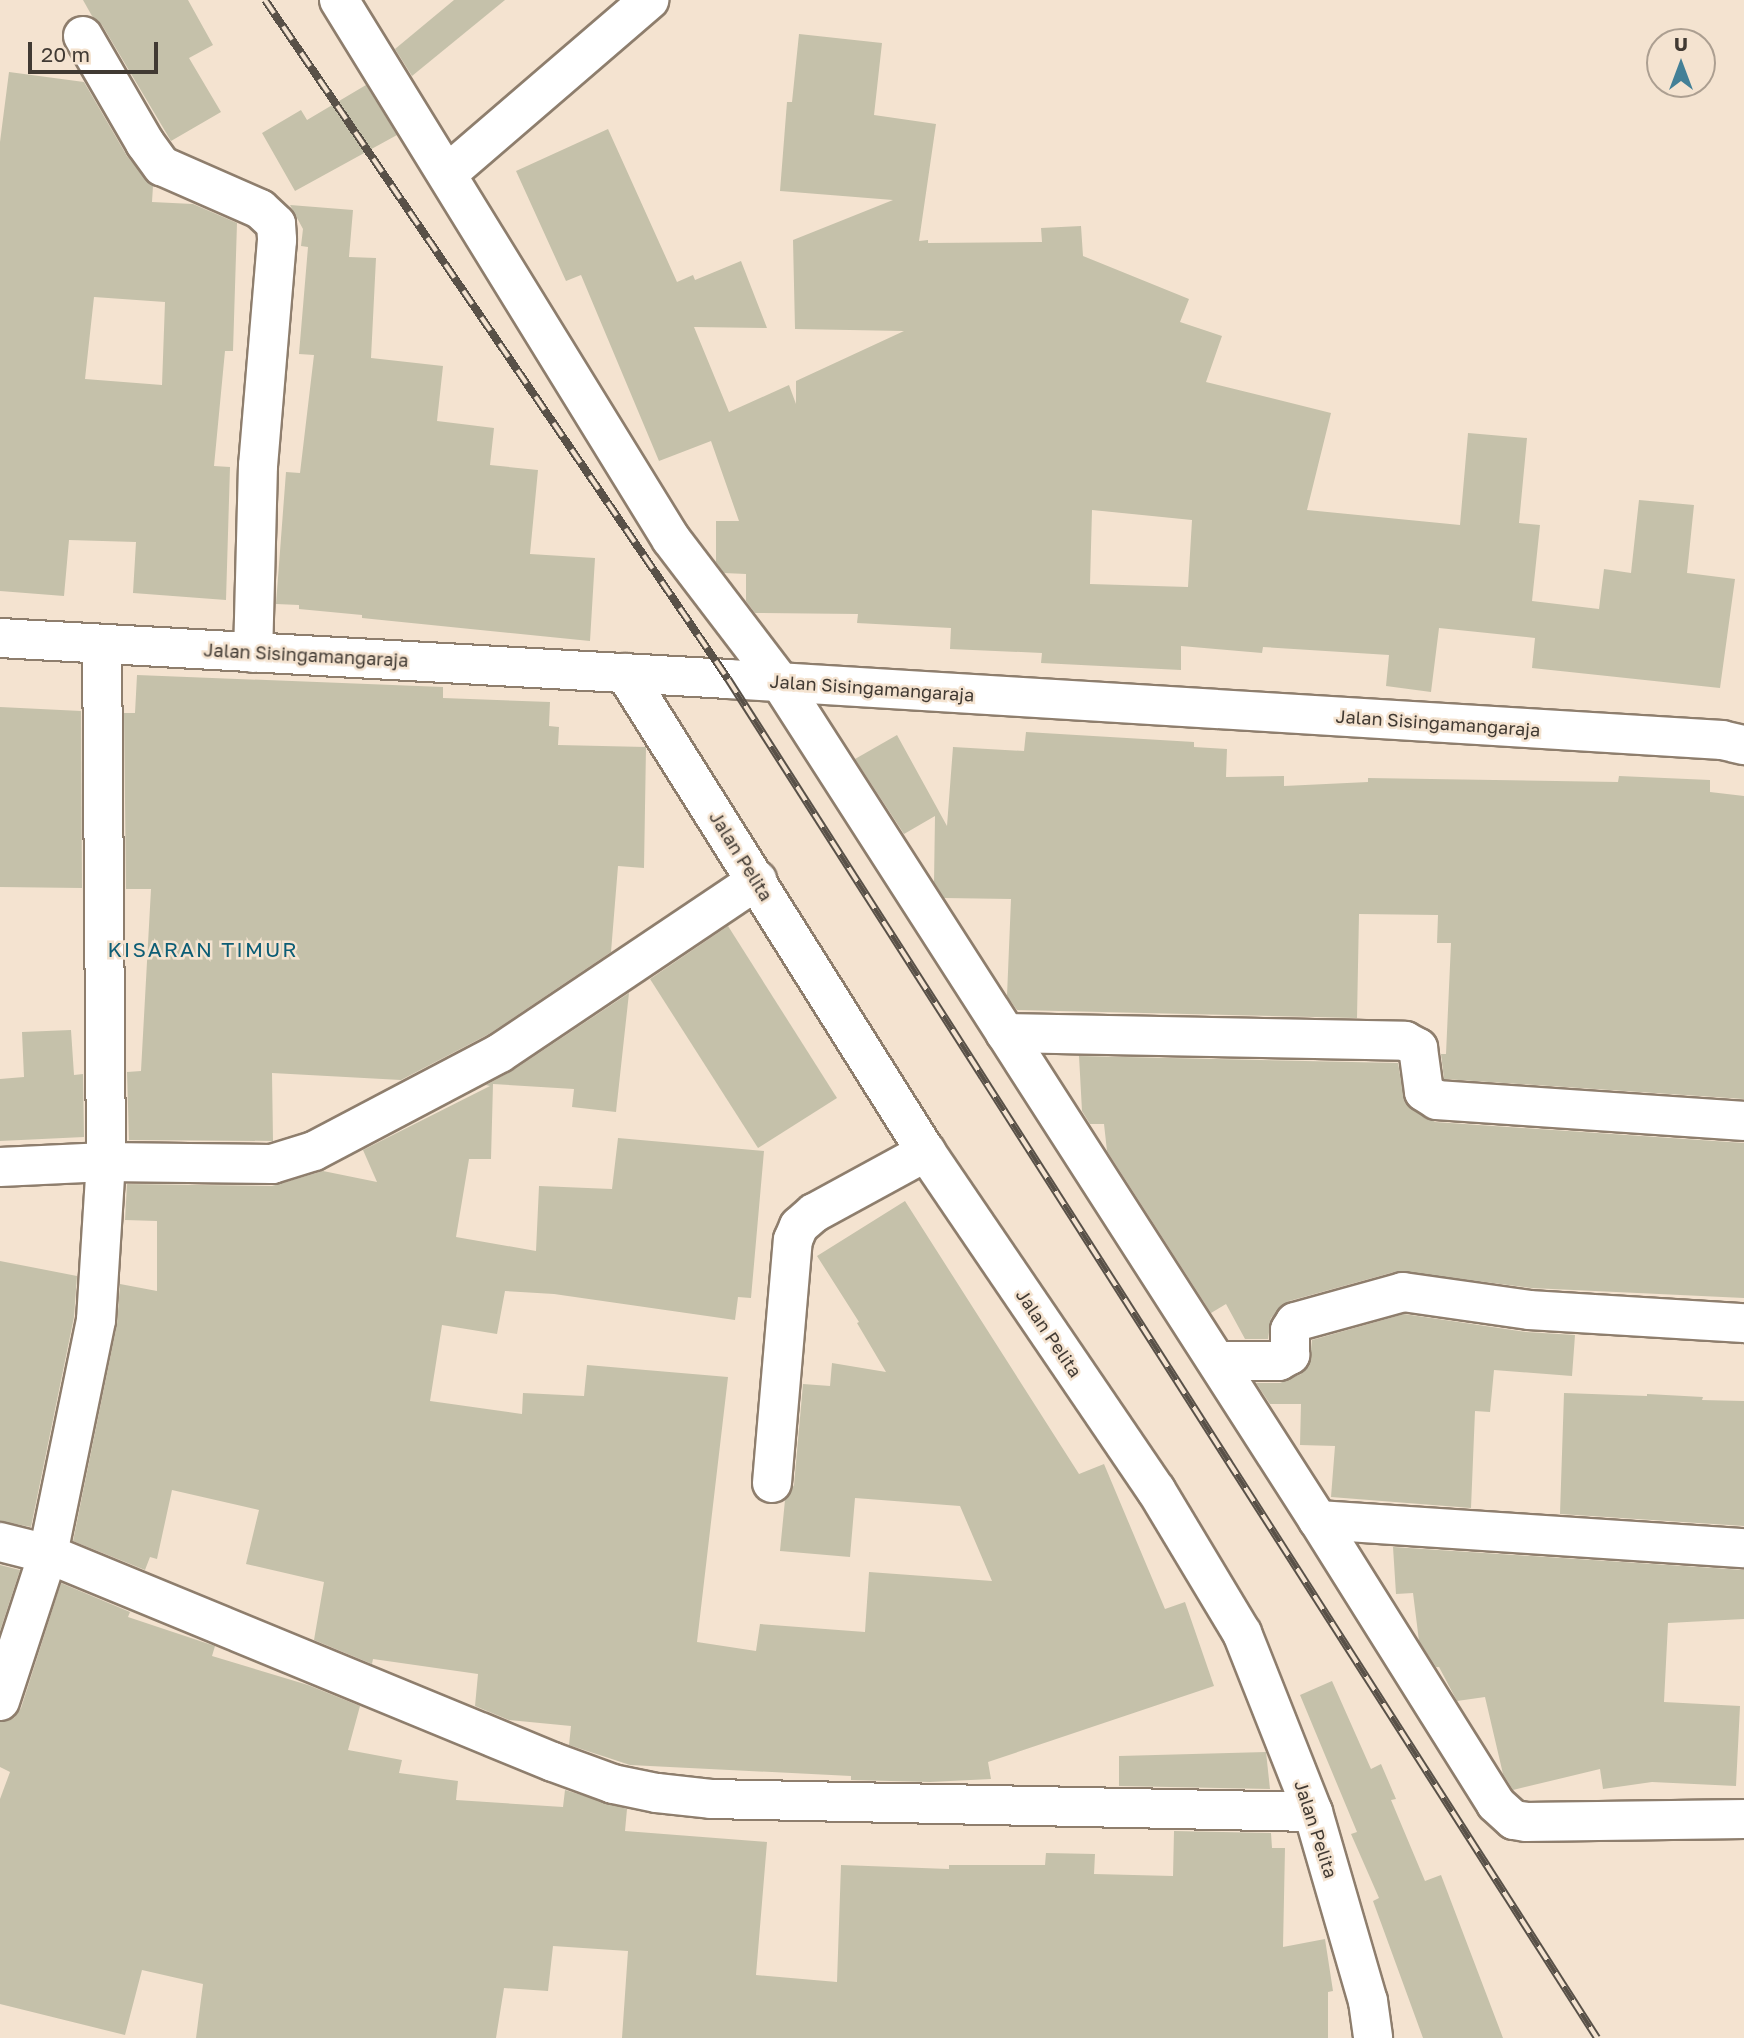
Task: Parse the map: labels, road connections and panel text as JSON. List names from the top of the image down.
{
  "streets": {
    "street": ["Jalan Sisingamangaraja", "Jalan Pelita"]
  },
  "crossings": [
    ["Jalan Sisingamangaraja", "Jalan Pelita"]
  ],
  "districts": ["KISARAN TIMUR"],
  "scale_bar": "20 m",
  "north": "top"
}
